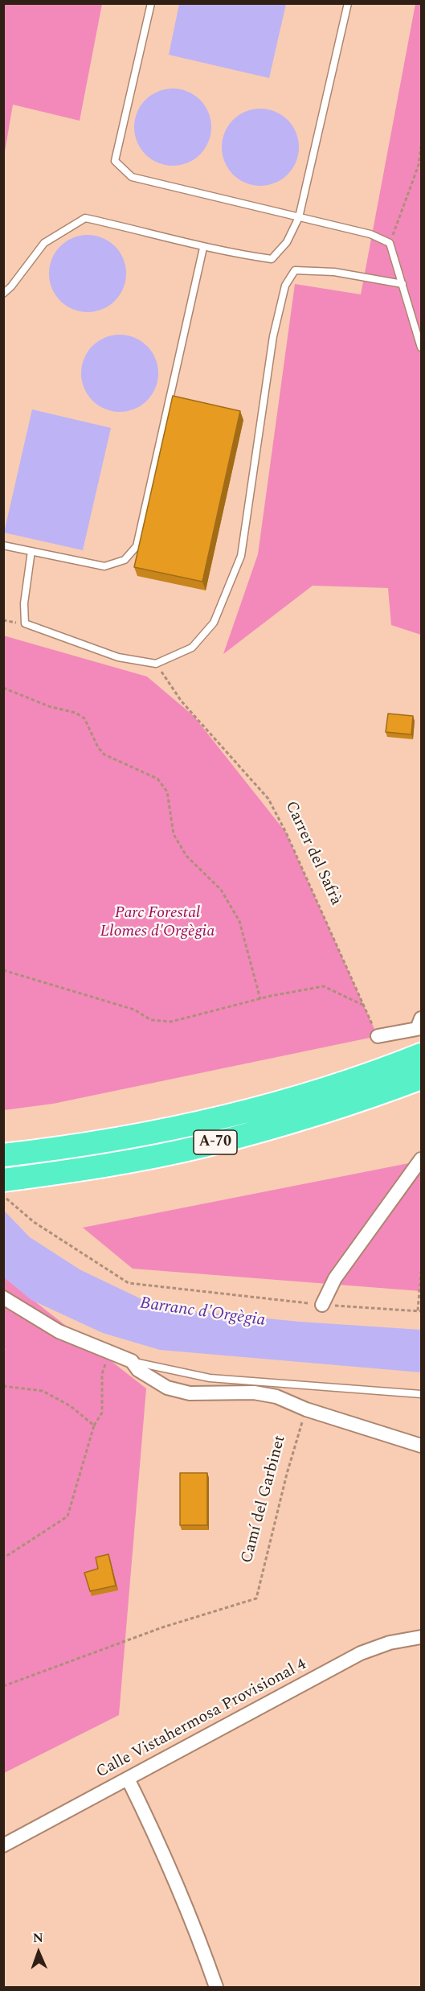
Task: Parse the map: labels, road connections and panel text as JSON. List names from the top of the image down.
{
  "streets": {
    "highway": ["A-70"],
    "street": ["Calle Vistahermosa Provisional 4"],
    "path": ["Carrer del Safrà", "Camí del Garbinet"]
  },
  "water": ["Barranc d'Orgègia"],
  "parks": ["Parc Forestal Llomes d'Orgègia"],
  "north": "top"
}
